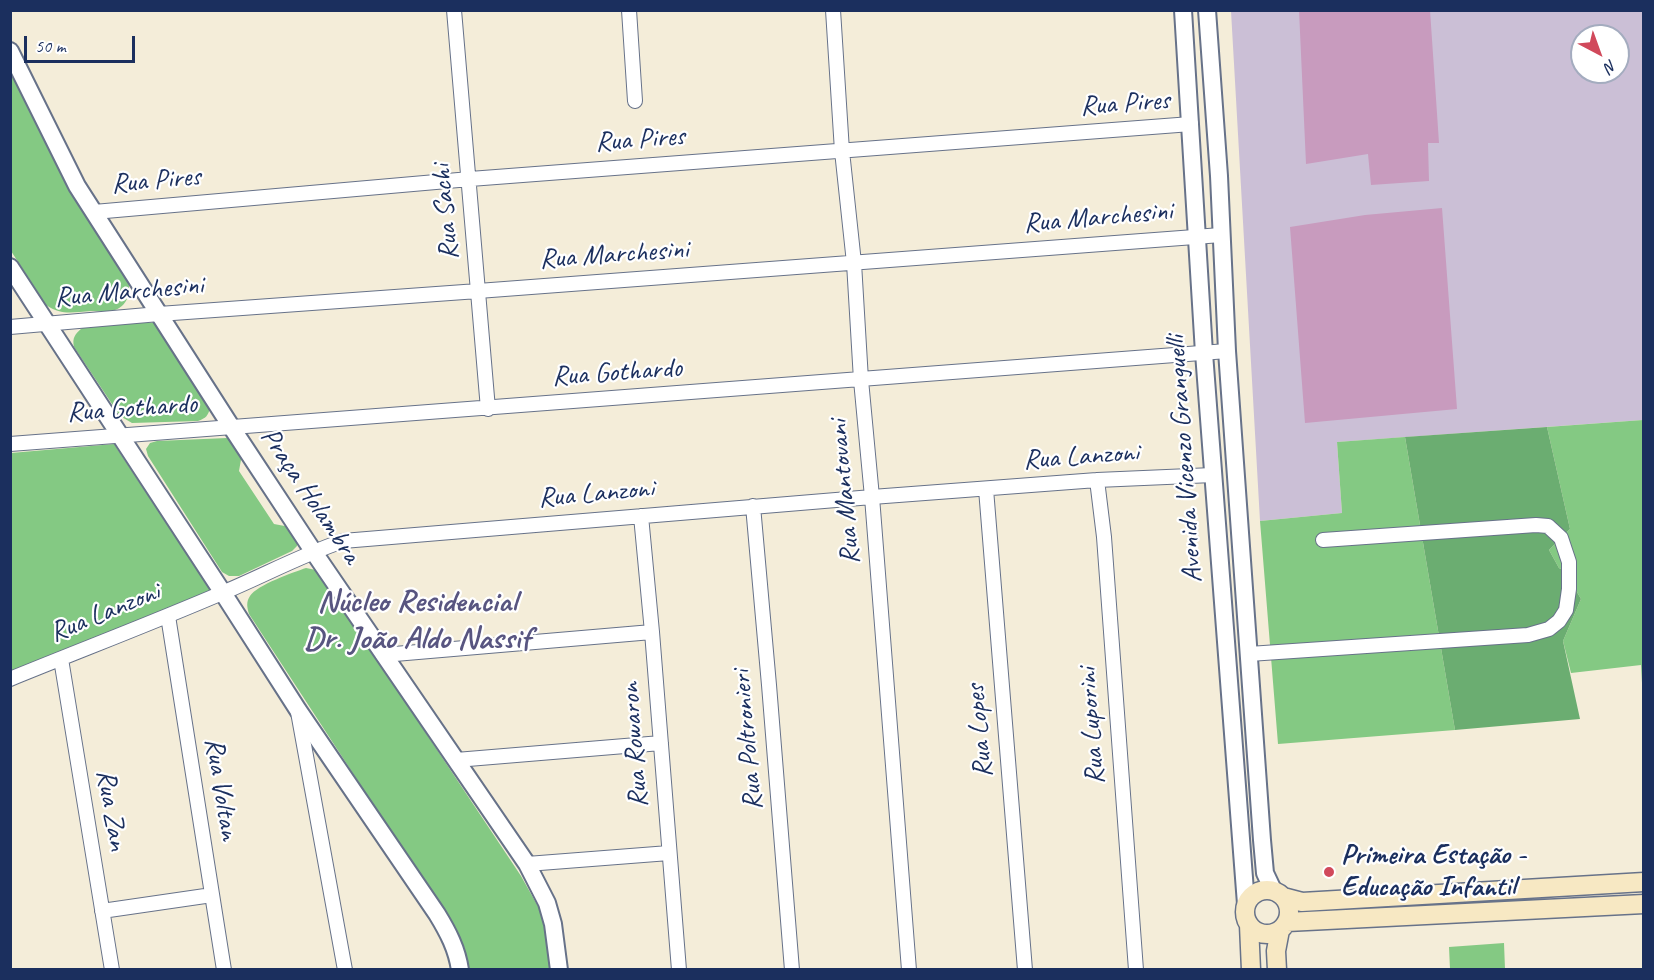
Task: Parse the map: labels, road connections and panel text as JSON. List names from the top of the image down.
{
  "streets": {
    "main road": ["Avenida Vicenzo Granguelli"],
    "street": [
      "Rua Pires",
      "Rua Sachi",
      "Rua Marchesini",
      "Rua Gothardo",
      "Rua Lanzoni",
      "Rua Mantovani",
      "Praça Holambra",
      "Rua Luporini",
      "Rua Lopes",
      "Rua Poltronieri",
      "Rua Rowaron",
      "Rua Voltan",
      "Rua Zan"
    ]
  },
  "crossings": [
    ["Rua Pires", "Rua Sachi"],
    ["Rua Pires", "Avenida Vicenzo Granguelli"],
    ["Rua Pires", "Rua Mantovani"],
    ["Rua Pires", "Praça Holambra"],
    ["Rua Sachi", "Rua Marchesini"],
    ["Rua Sachi", "Rua Gothardo"],
    ["Rua Marchesini", "Avenida Vicenzo Granguelli"],
    ["Rua Marchesini", "Rua Mantovani"],
    ["Rua Marchesini", "Praça Holambra"],
    ["Rua Gothardo", "Avenida Vicenzo Granguelli"],
    ["Rua Gothardo", "Rua Mantovani"],
    ["Rua Gothardo", "Praça Holambra"],
    ["Rua Lanzoni", "Avenida Vicenzo Granguelli"],
    ["Rua Lanzoni", "Rua Mantovani"],
    ["Rua Lanzoni", "Praça Holambra"],
    ["Rua Lanzoni", "Rua Luporini"],
    ["Rua Lanzoni", "Rua Lopes"],
    ["Rua Lanzoni", "Rua Poltronieri"],
    ["Rua Lanzoni", "Rua Rowaron"],
    ["Rua Lanzoni", "Rua Voltan"],
    ["Rua Lanzoni", "Rua Zan"]
  ],
  "districts": ["Núcleo Residencial Dr. João Aldo Nassif"],
  "places": ["Primeira Estação - Educação Infantil"],
  "scale_bar": "50 m",
  "north": "bottom right"
}
